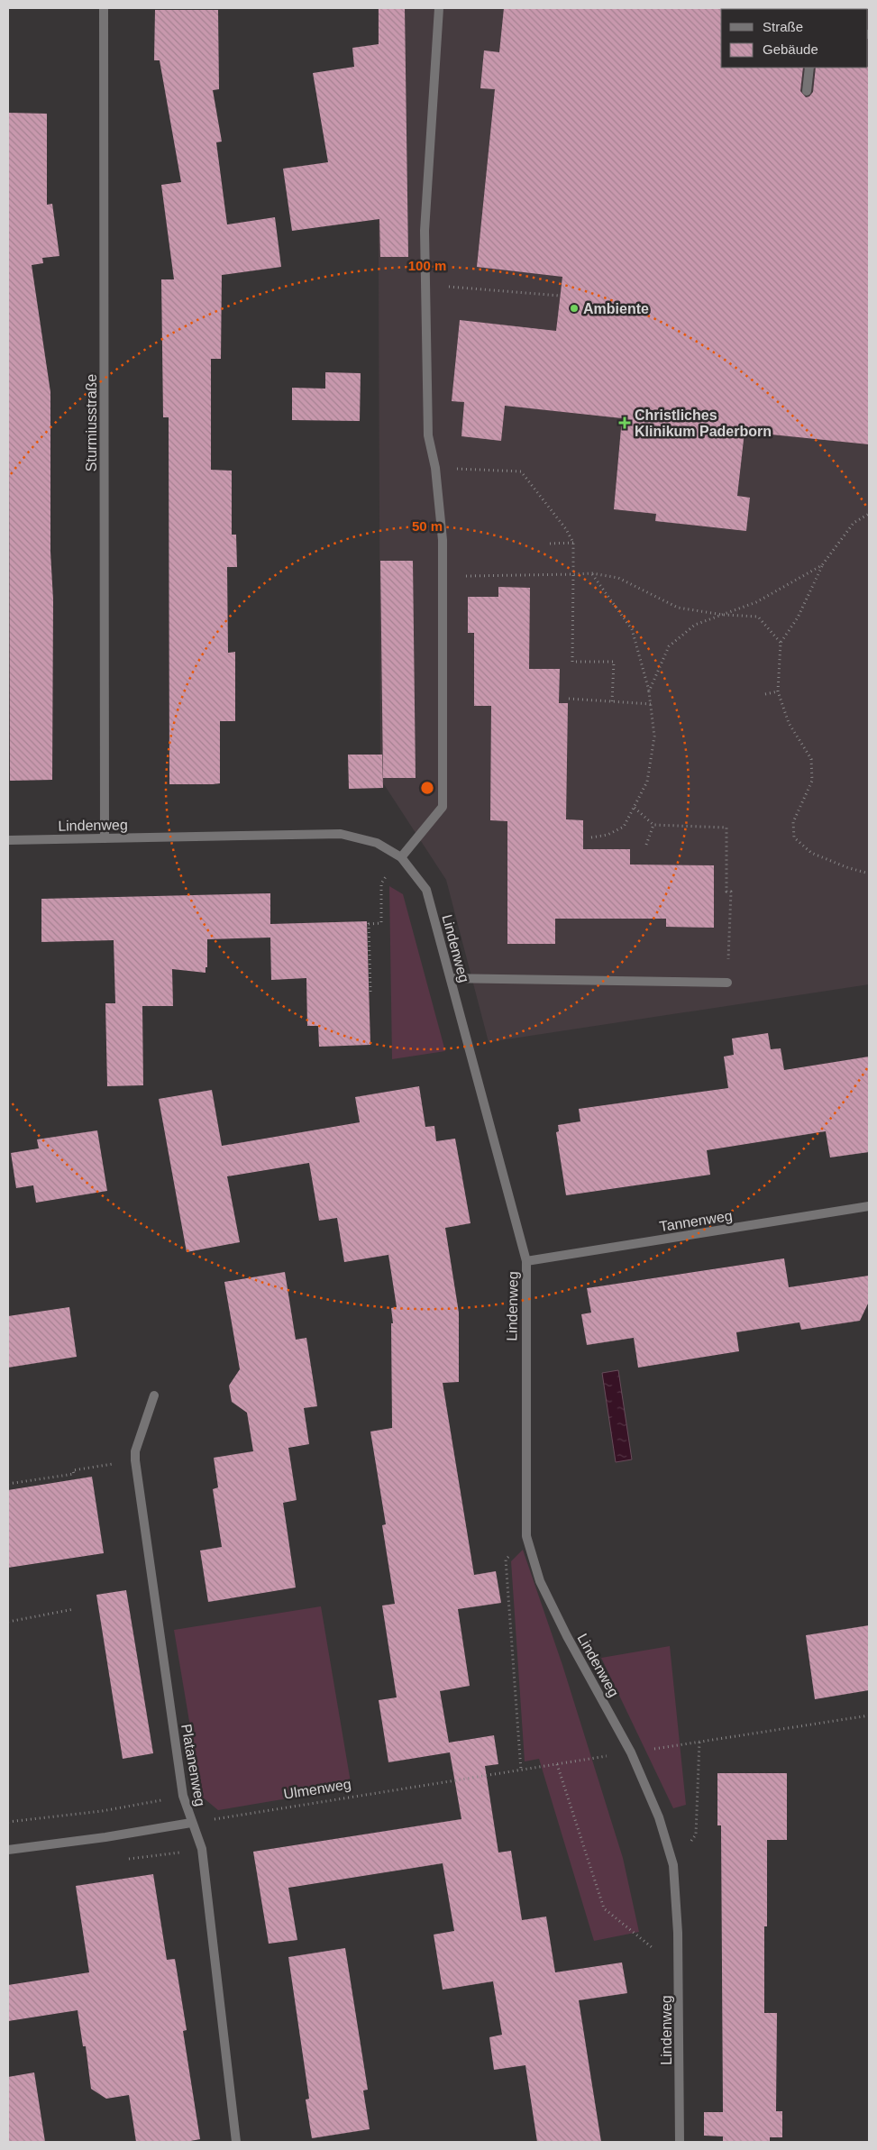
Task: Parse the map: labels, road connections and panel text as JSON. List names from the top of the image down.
{
  "streets": {
    "street": [
      "Sturmiusstraße",
      "Lindenweg",
      "Tannenweg",
      "Platanenweg"
    ],
    "path": ["Ulmenweg"]
  },
  "crossings": [
    ["Sturmiusstraße", "Lindenweg"],
    ["Lindenweg", "Tannenweg"],
    ["Lindenweg", "Ulmenweg"],
    ["Platanenweg", "Ulmenweg"]
  ],
  "places": {
    "other": ["Ambiente"],
    "health": ["Christliches Klinikum Paderborn"]
  },
  "legend": ["Straße", "Gebäude"],
  "rings": ["100 m", "50 m"]
}
